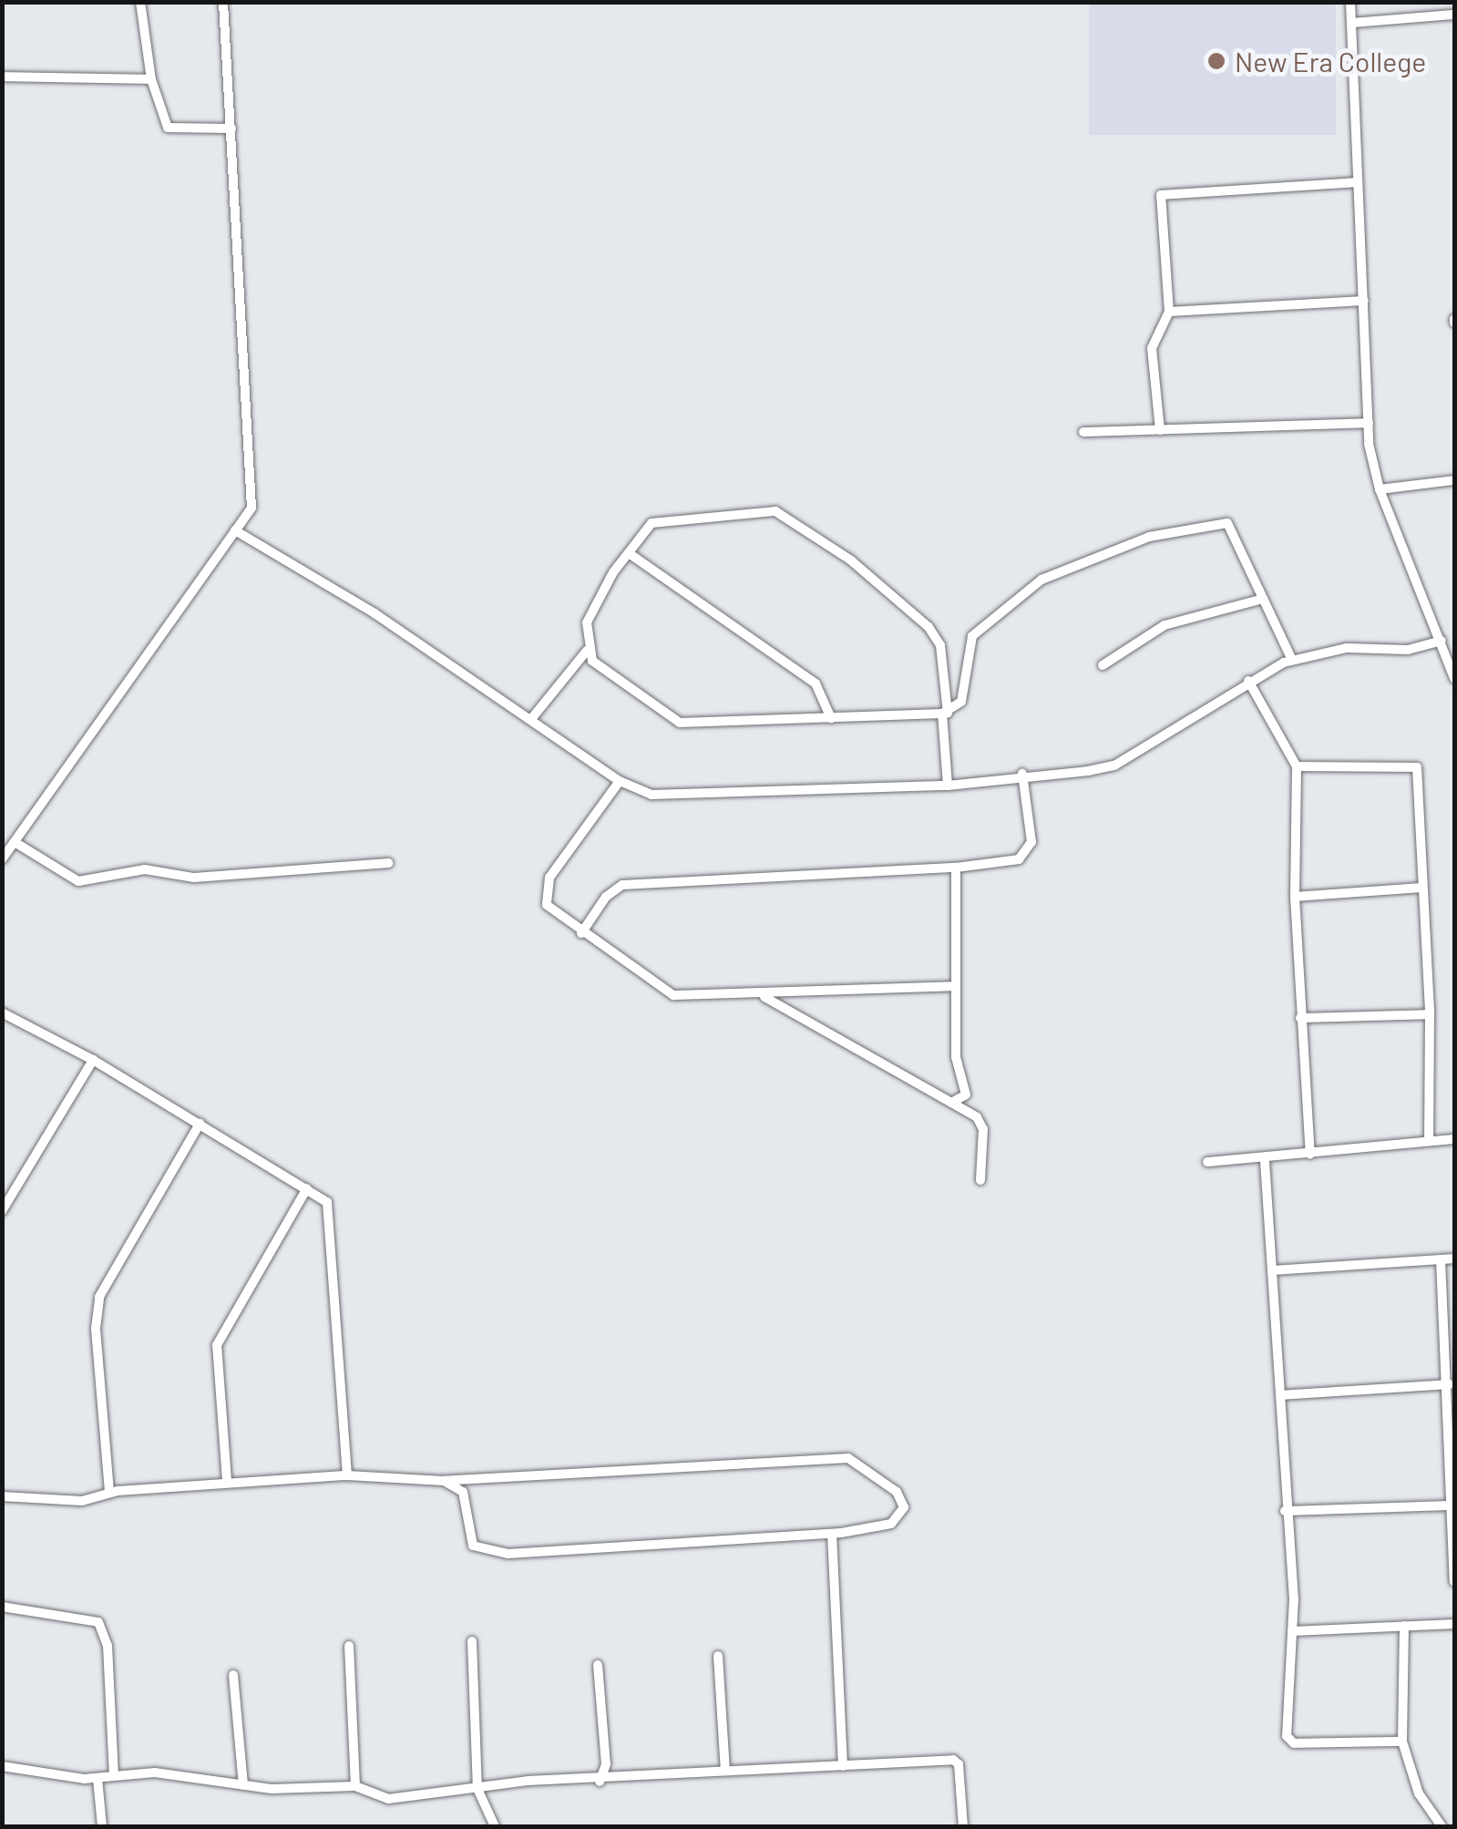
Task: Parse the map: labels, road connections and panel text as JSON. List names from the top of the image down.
{
  "places": ["New Era College"]
}
